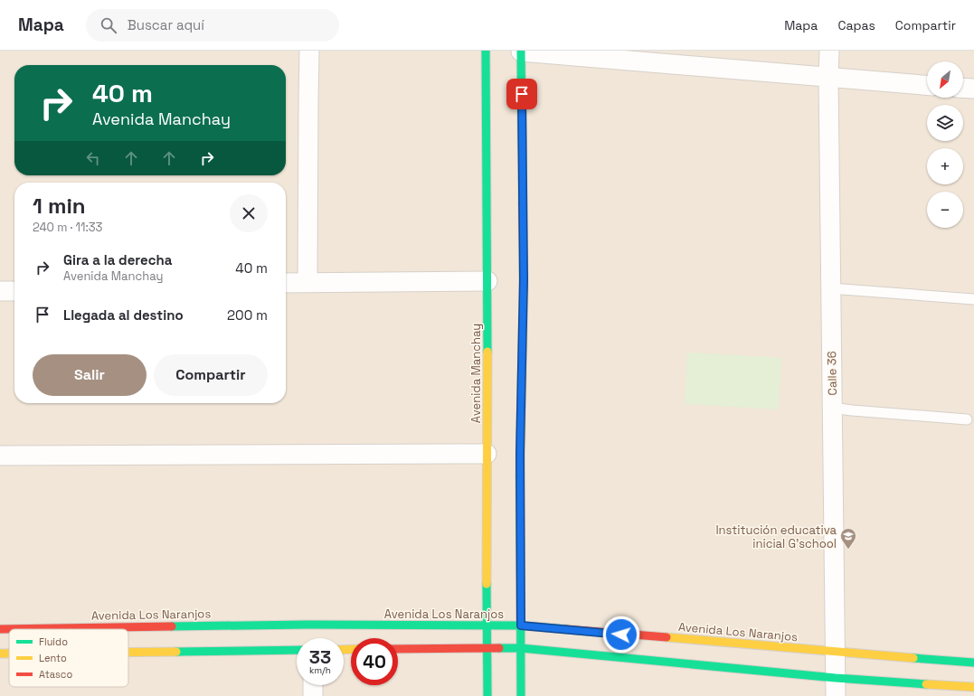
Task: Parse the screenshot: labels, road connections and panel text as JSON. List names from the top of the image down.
{
  "streets": {
    "street": ["Avenida Manchay", "Calle 36", "Avenida Los Naranjos"]
  },
  "crossings": [
    ["Avenida Manchay", "Avenida Los Naranjos"],
    ["Calle 36", "Avenida Los Naranjos"]
  ],
  "places": {
    "school or university": ["Institución educativa inicial G'school"]
  },
  "legend": ["Fluido", "Lento", "Atasco"],
  "north": "bottom left",
  "page": {
    "header": "Mapa",
    "search": "Buscar aquí",
    "nav": ["Mapa", "Capas", "Compartir"],
    "map_buttons": ["+", "−"],
    "turn": ["40 m", "Avenida Manchay"],
    "heading": ["1 min", "240 m · 11:33"],
    "list": [
      {
        "name": "Gira a la derecha",
        "note": "Avenida Manchay",
        "value": "40 m"
      },
      {
        "name": "Llegada al destino",
        "value": "200 m"
      }
    ],
    "buttons": ["Salir", "Compartir"],
    "speed": "33 km/h",
    "limit": "40"
  }
}
